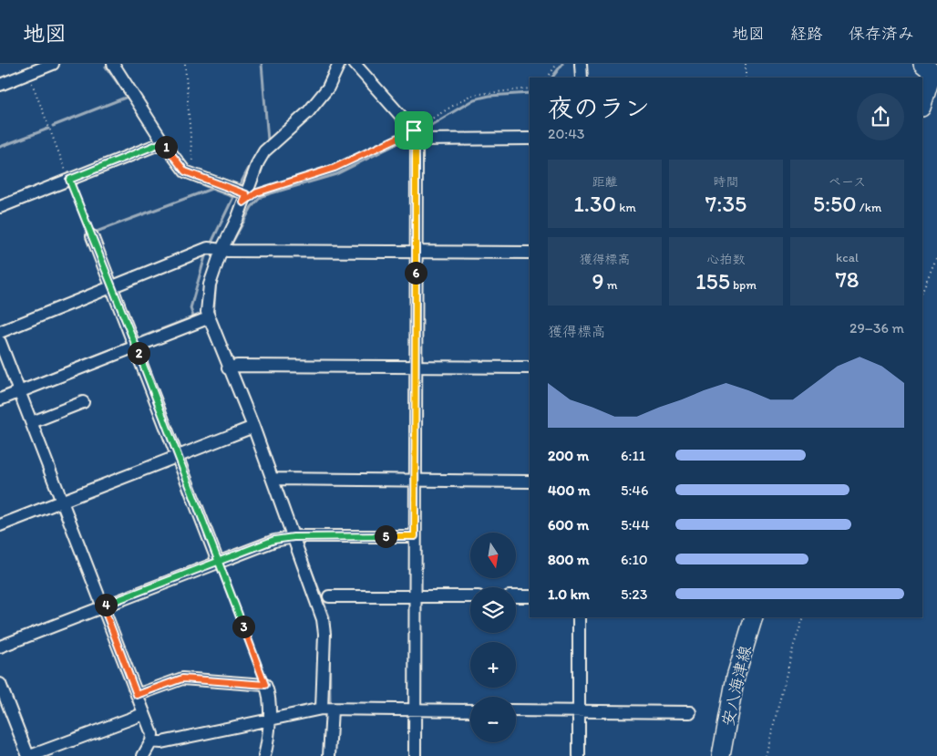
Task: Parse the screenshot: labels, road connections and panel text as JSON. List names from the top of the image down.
{
  "streets": {
    "main road": ["安八海津線"]
  },
  "north": "bottom",
  "page": {
    "header": "地図",
    "nav": ["地図", "経路", "保存済み"],
    "heading": ["夜のラン", "20:43"],
    "pins": [
      "1",
      "6",
      "2",
      "5",
      "4",
      "3"
    ],
    "stats": [
      ["距離", "1.30 km"],
      ["時間", "7:35"],
      ["ペース", "5:50 /km"],
      ["獲得標高", "9 m"],
      ["心拍数", "155 bpm"],
      ["kcal", "78"]
    ],
    "chart": ["獲得標高", "29–36 m"],
    "list": [
      {
        "name": "200 m",
        "note": "6:11"
      },
      {
        "name": "400 m",
        "note": "5:46"
      },
      {
        "name": "600 m",
        "note": "5:44"
      },
      {
        "name": "800 m",
        "note": "6:10"
      },
      {
        "name": "1.0 km",
        "note": "5:23"
      }
    ],
    "map_buttons": ["+", "−"]
  }
}
